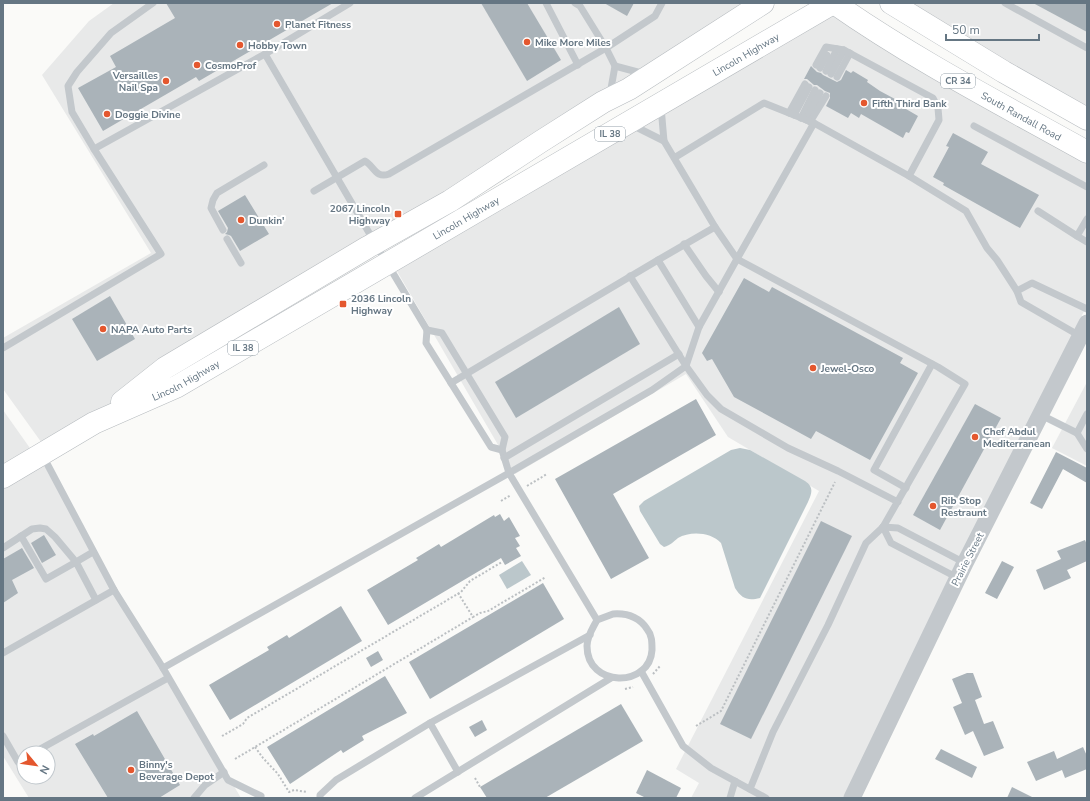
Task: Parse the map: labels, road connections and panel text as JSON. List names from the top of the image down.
{
  "streets": {
    "main road": [
      "Lincoln Highway",
      "CR 34",
      "South Randall Road",
      "IL 38"
    ],
    "street": ["Prairie Street"]
  },
  "crossings": [
    ["Lincoln Highway", "South Randall Road"]
  ],
  "places": {
    "other": [
      "Planet Fitness",
      "Mike More Miles",
      "Hobby Town",
      "CosmoProf",
      "Versailles Nail Spa",
      "Fifth Third Bank",
      "Doggie Divine",
      "Dunkin'",
      "NAPA Auto Parts",
      "Jewel-Osco",
      "Chef Abdul Mediterranean",
      "Rib Stop Restraunt",
      "Binny's Beverage Depot"
    ],
    "transit": ["2067 Lincoln Highway", "2036 Lincoln Highway"]
  },
  "scale_bar": "50 m",
  "north": "bottom right"
}
